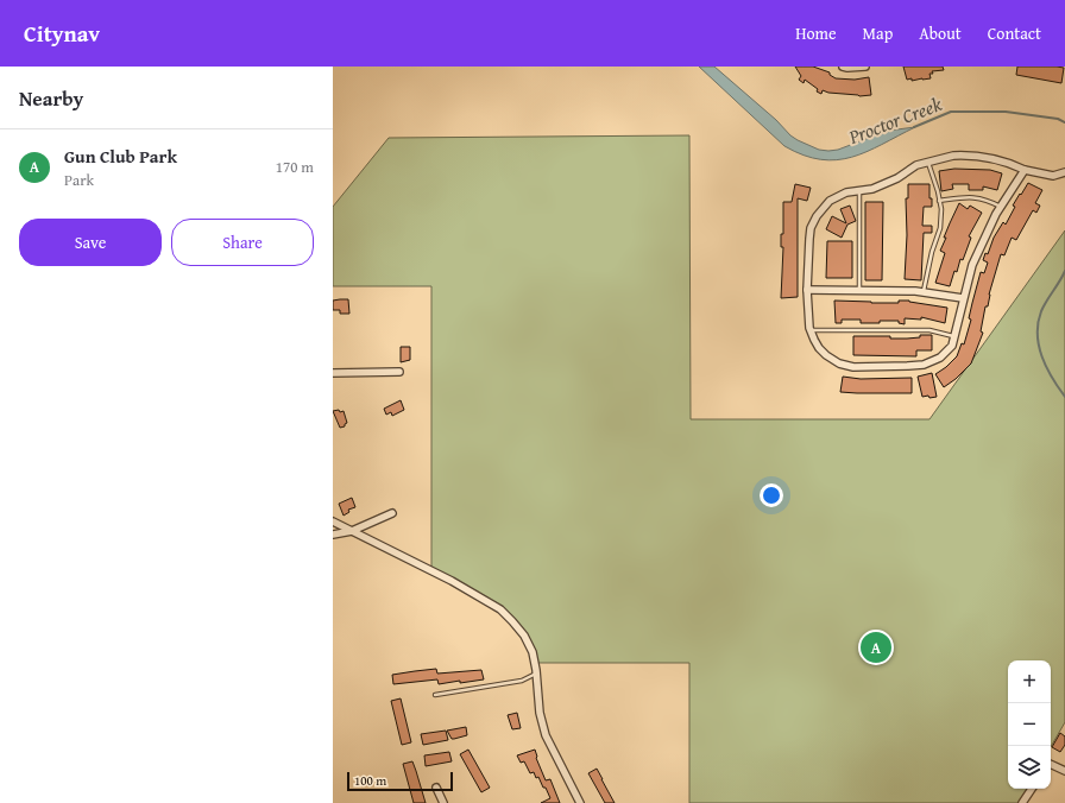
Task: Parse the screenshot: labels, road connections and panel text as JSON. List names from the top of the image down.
{
  "water": ["Proctor Creek"],
  "scale_bar": "100 m",
  "page": {
    "header": "Citynav",
    "nav": [
      "Home",
      "Map",
      "About",
      "Contact"
    ],
    "heading": "Nearby",
    "list": [
      {
        "mark": "A",
        "name": "Gun Club Park",
        "note": "Park",
        "value": "170 m"
      }
    ],
    "buttons": ["Save", "Share"],
    "pins": "A",
    "map_buttons": ["+", "−"],
    "scale": "100 m"
  }
}
